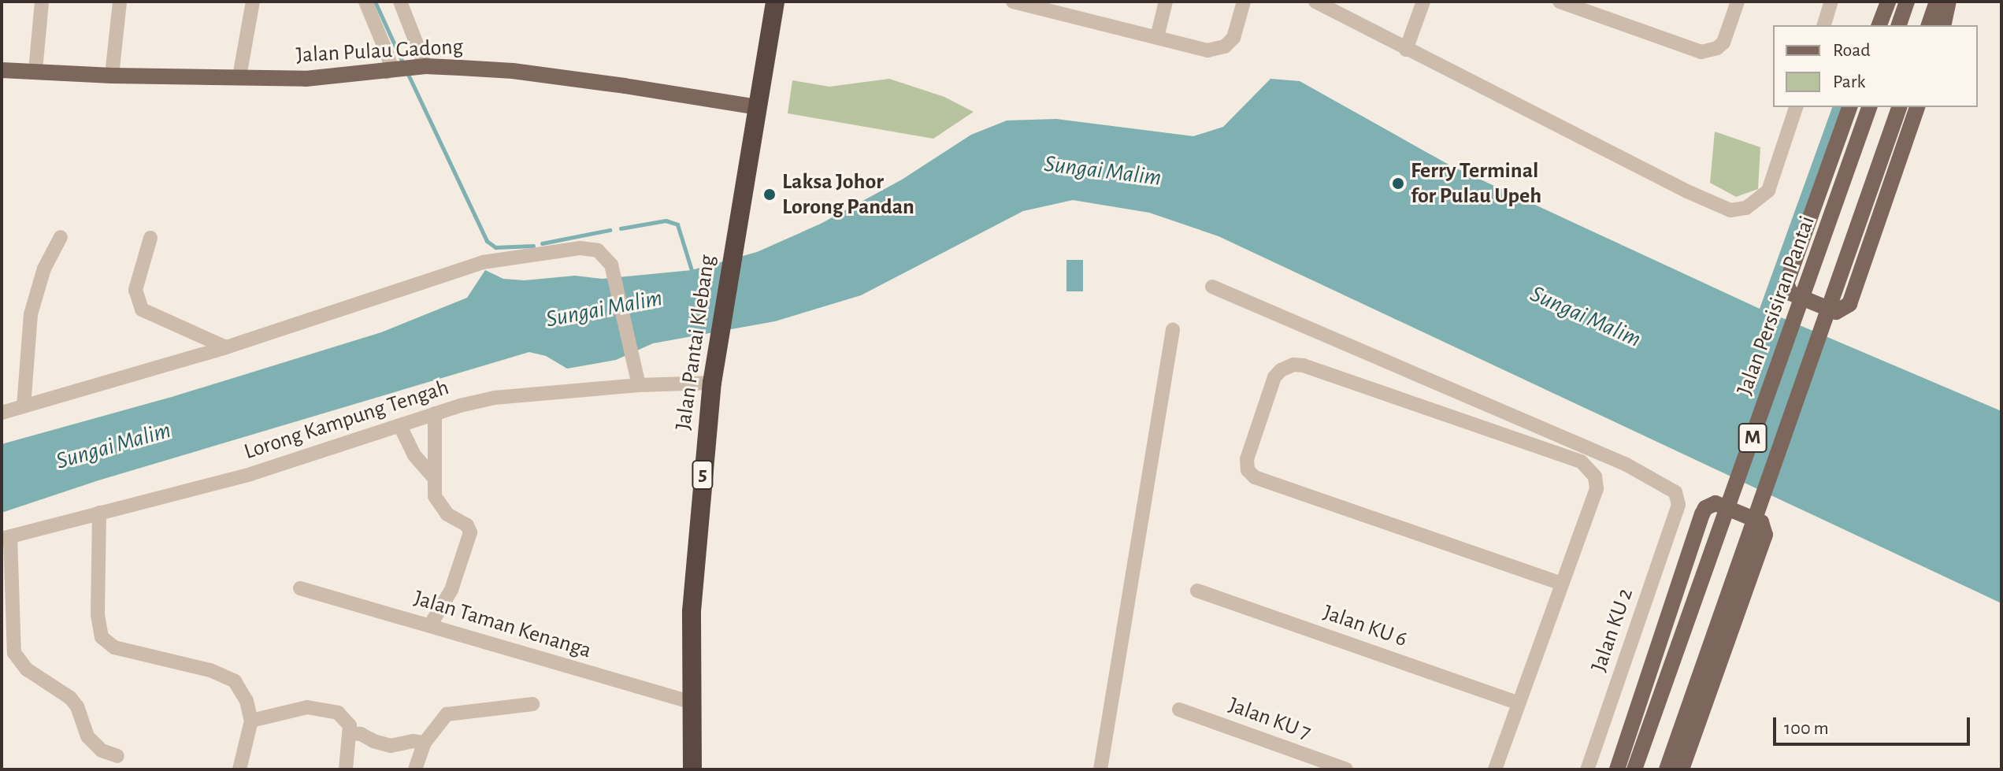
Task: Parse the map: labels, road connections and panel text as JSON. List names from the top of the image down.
{
  "streets": {
    "highway": ["Jalan Pantai Klebang", "5"],
    "main road": ["Jalan Pulau Gadong", "Jalan Persisiran Pantai", "M"],
    "street": [
      "Lorong Kampung Tengah",
      "Jalan Taman Kenanga",
      "Jalan KU 6",
      "Jalan KU 2",
      "Jalan KU 7"
    ]
  },
  "crossings": [
    ["Jalan Pulau Gadong", "Jalan Pantai Klebang"],
    ["Jalan Pantai Klebang", "Lorong Kampung Tengah"],
    ["Jalan Pantai Klebang", "Jalan Taman Kenanga"]
  ],
  "water": ["Sungai Malim"],
  "places": ["Ferry Terminal for Pulau Upeh", "Laksa Johor Lorong Pandan"],
  "legend": ["Road", "Park"],
  "scale_bar": "100 m"
}
